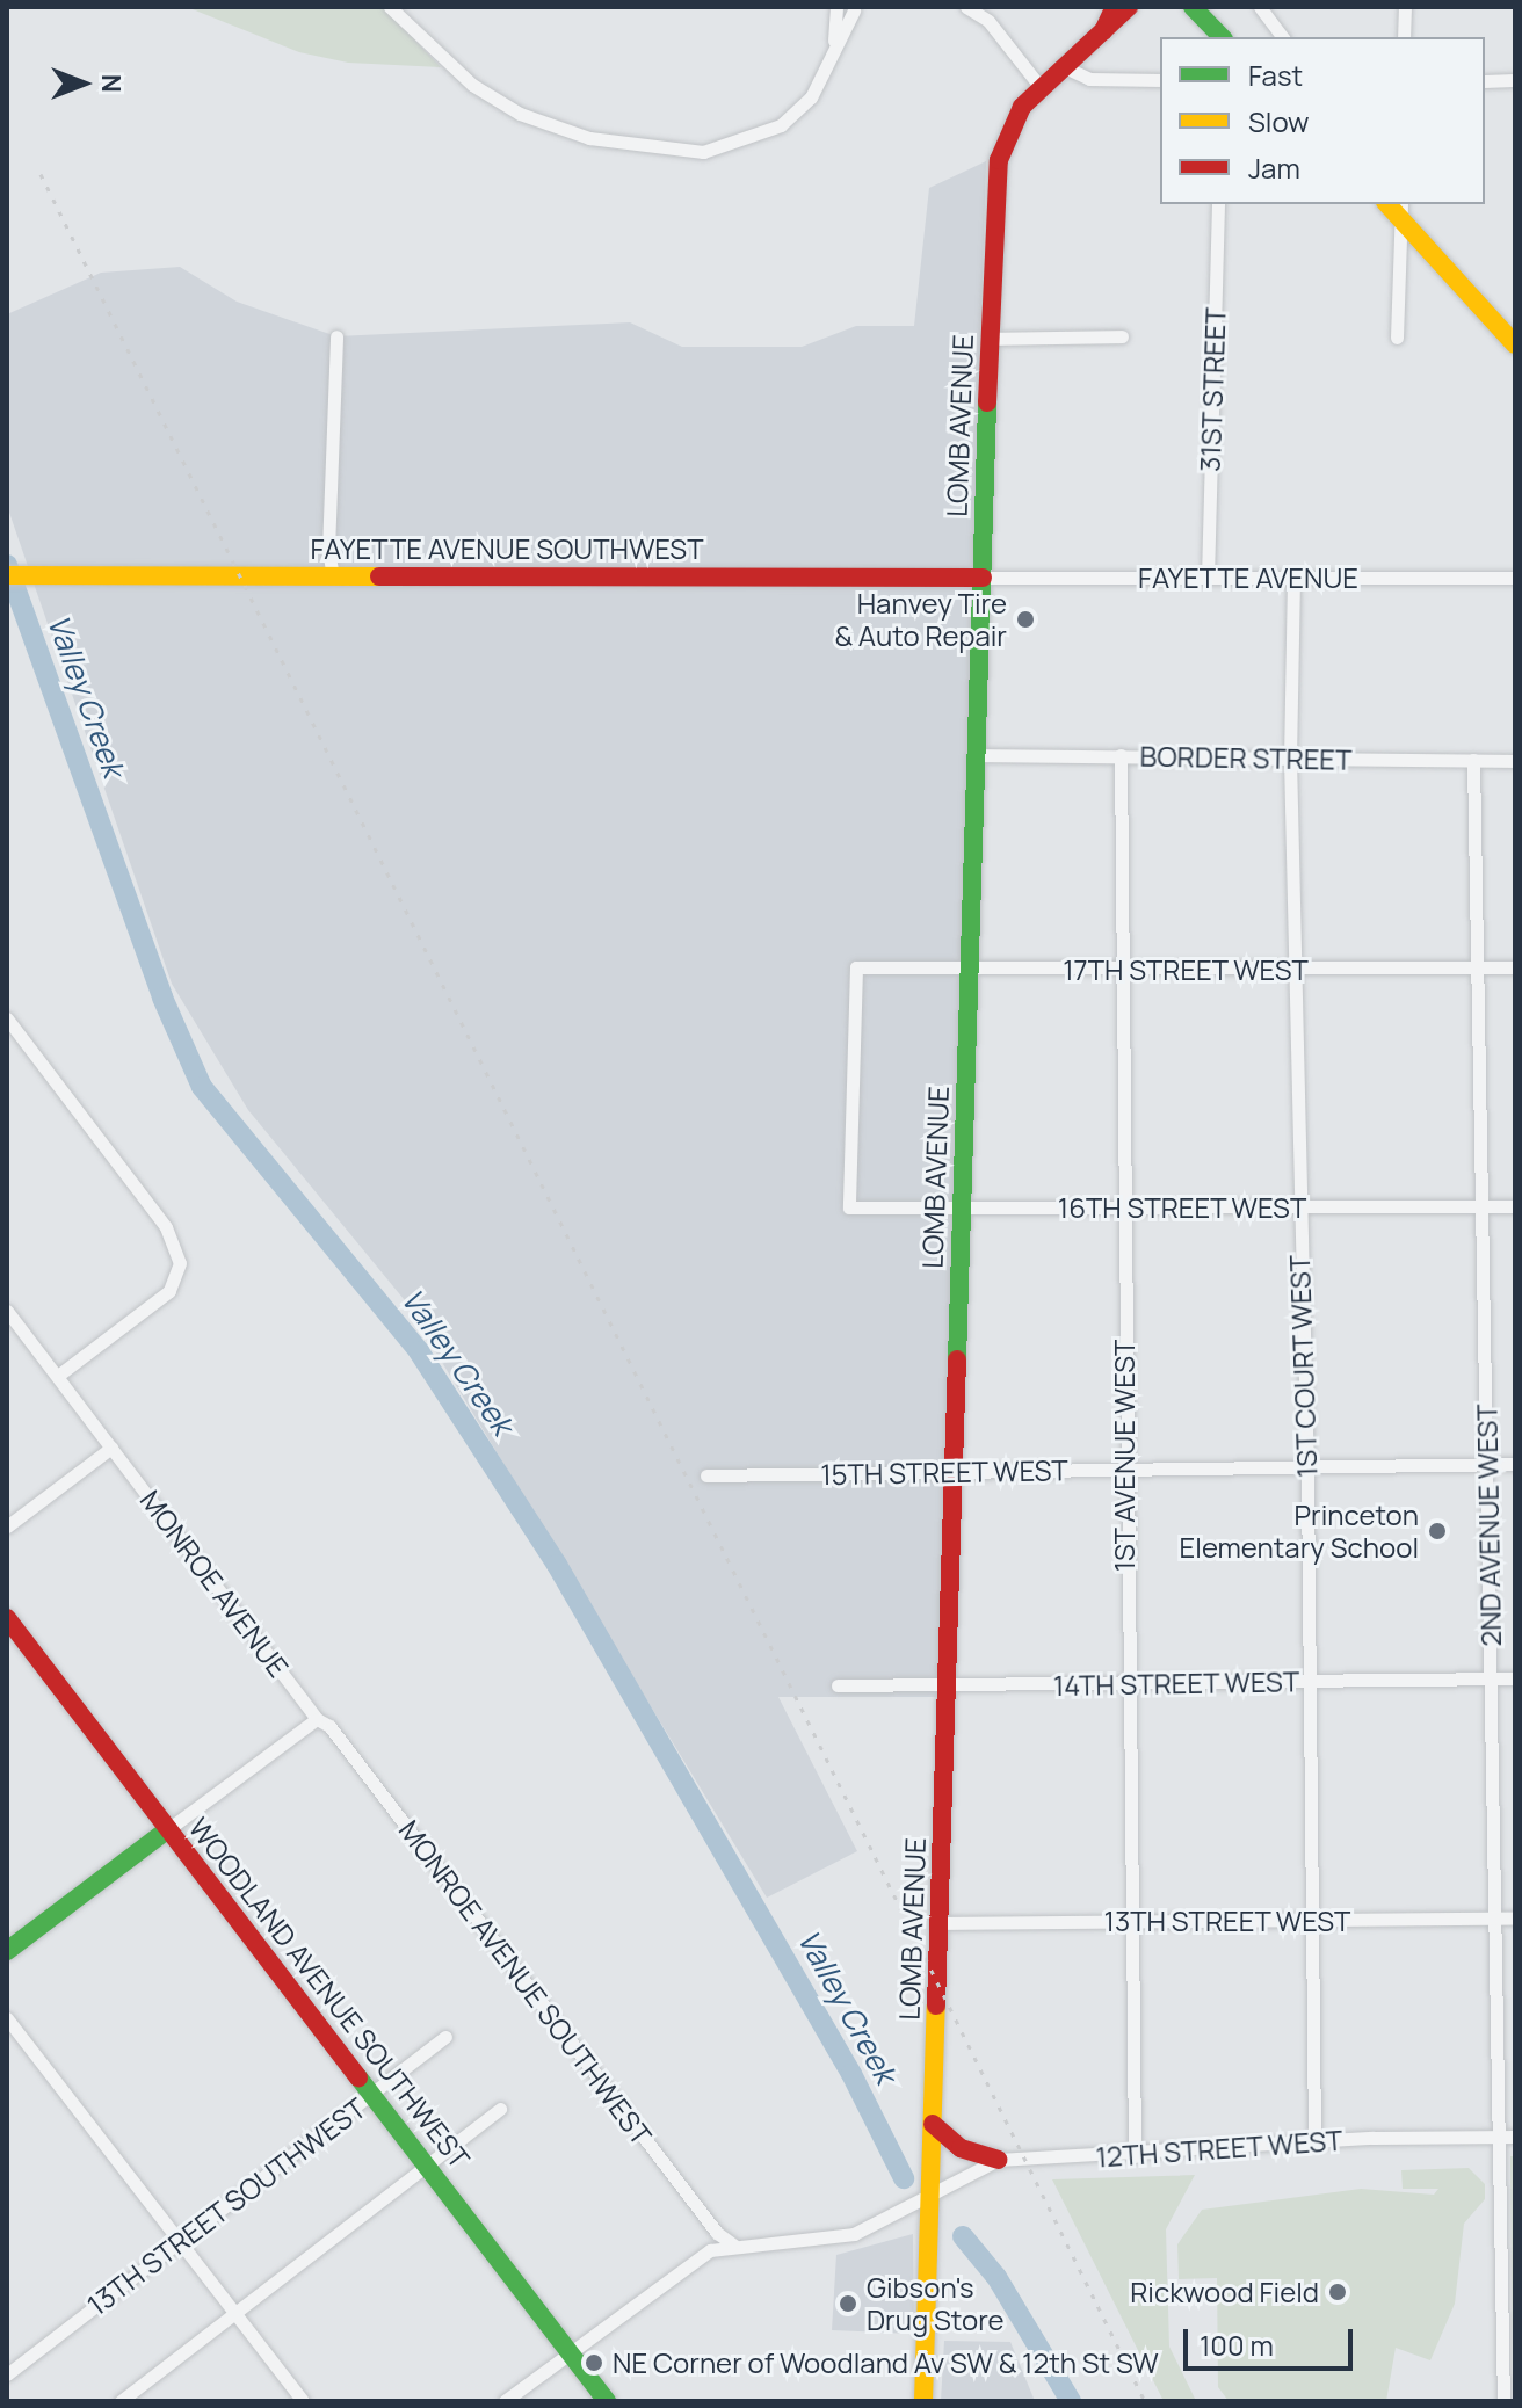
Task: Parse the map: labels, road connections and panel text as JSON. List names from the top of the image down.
{
  "streets": {
    "main road": ["LOMB AVENUE", "FAYETTE AVENUE SOUTHWEST", "WOODLAND AVENUE SOUTHWEST"],
    "street": [
      "31ST STREET",
      "FAYETTE AVENUE",
      "BORDER STREET",
      "17TH STREET WEST",
      "16TH STREET WEST",
      "1ST COURT WEST",
      "1ST AVENUE WEST",
      "15TH STREET WEST",
      "2ND AVENUE WEST",
      "MONROE AVENUE",
      "14TH STREET WEST",
      "13TH STREET WEST",
      "MONROE AVENUE SOUTHWEST",
      "12TH STREET WEST",
      "13TH STREET SOUTHWEST"
    ]
  },
  "crossings": [
    ["31ST STREET", "FAYETTE AVENUE"],
    ["LOMB AVENUE", "FAYETTE AVENUE SOUTHWEST"],
    ["LOMB AVENUE", "FAYETTE AVENUE"],
    ["LOMB AVENUE", "BORDER STREET"],
    ["LOMB AVENUE", "17TH STREET WEST"],
    ["LOMB AVENUE", "16TH STREET WEST"],
    ["LOMB AVENUE", "15TH STREET WEST"],
    ["LOMB AVENUE", "14TH STREET WEST"],
    ["LOMB AVENUE", "13TH STREET WEST"],
    ["LOMB AVENUE", "12TH STREET WEST"],
    ["FAYETTE AVENUE SOUTHWEST", "FAYETTE AVENUE"],
    ["BORDER STREET", "1ST COURT WEST"],
    ["BORDER STREET", "1ST AVENUE WEST"],
    ["BORDER STREET", "2ND AVENUE WEST"],
    ["17TH STREET WEST", "16TH STREET WEST"],
    ["17TH STREET WEST", "1ST COURT WEST"],
    ["17TH STREET WEST", "1ST AVENUE WEST"],
    ["17TH STREET WEST", "2ND AVENUE WEST"],
    ["16TH STREET WEST", "1ST COURT WEST"],
    ["16TH STREET WEST", "1ST AVENUE WEST"],
    ["16TH STREET WEST", "2ND AVENUE WEST"],
    ["1ST COURT WEST", "15TH STREET WEST"],
    ["1ST COURT WEST", "14TH STREET WEST"],
    ["1ST COURT WEST", "13TH STREET WEST"],
    ["1ST COURT WEST", "12TH STREET WEST"],
    ["1ST AVENUE WEST", "15TH STREET WEST"],
    ["1ST AVENUE WEST", "14TH STREET WEST"],
    ["1ST AVENUE WEST", "13TH STREET WEST"],
    ["1ST AVENUE WEST", "12TH STREET WEST"],
    ["15TH STREET WEST", "2ND AVENUE WEST"],
    ["2ND AVENUE WEST", "14TH STREET WEST"],
    ["2ND AVENUE WEST", "13TH STREET WEST"],
    ["2ND AVENUE WEST", "12TH STREET WEST"],
    ["MONROE AVENUE", "MONROE AVENUE SOUTHWEST"],
    ["MONROE AVENUE SOUTHWEST", "12TH STREET WEST"],
    ["WOODLAND AVENUE SOUTHWEST", "12TH STREET WEST"],
    ["WOODLAND AVENUE SOUTHWEST", "13TH STREET SOUTHWEST"]
  ],
  "water": ["Valley Creek"],
  "places": [
    "Hanvey Tire & Auto Repair",
    "Princeton Elementary School",
    "Rickwood Field",
    "Gibson's Drug Store",
    "NE Corner of Woodland Av SW & 12th St SW"
  ],
  "legend": ["Fast", "Slow", "Jam"],
  "scale_bar": "100 m",
  "north": "right"
}
